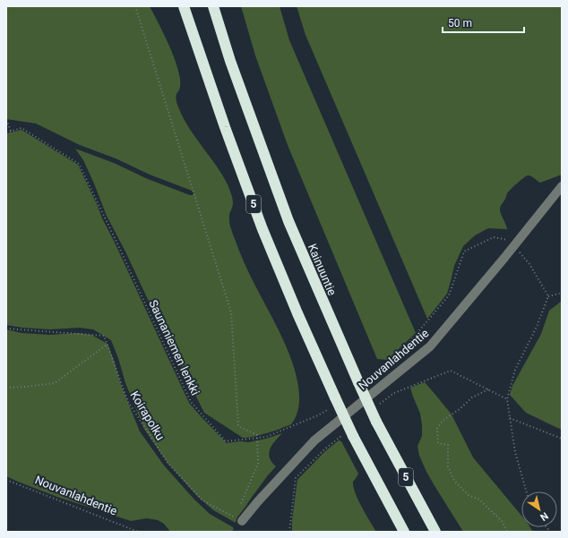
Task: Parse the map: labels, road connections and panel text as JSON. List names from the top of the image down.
{
  "streets": {
    "highway": ["5", "Kainuuntie"],
    "street": ["Nouvanlahdentie"],
    "path": ["Saunaniemen lenkki", "Koirapolku"]
  },
  "crossings": [
    ["Nouvanlahdentie", "Koirapolku"]
  ],
  "scale_bar": "50 m",
  "north": "bottom right"
}
